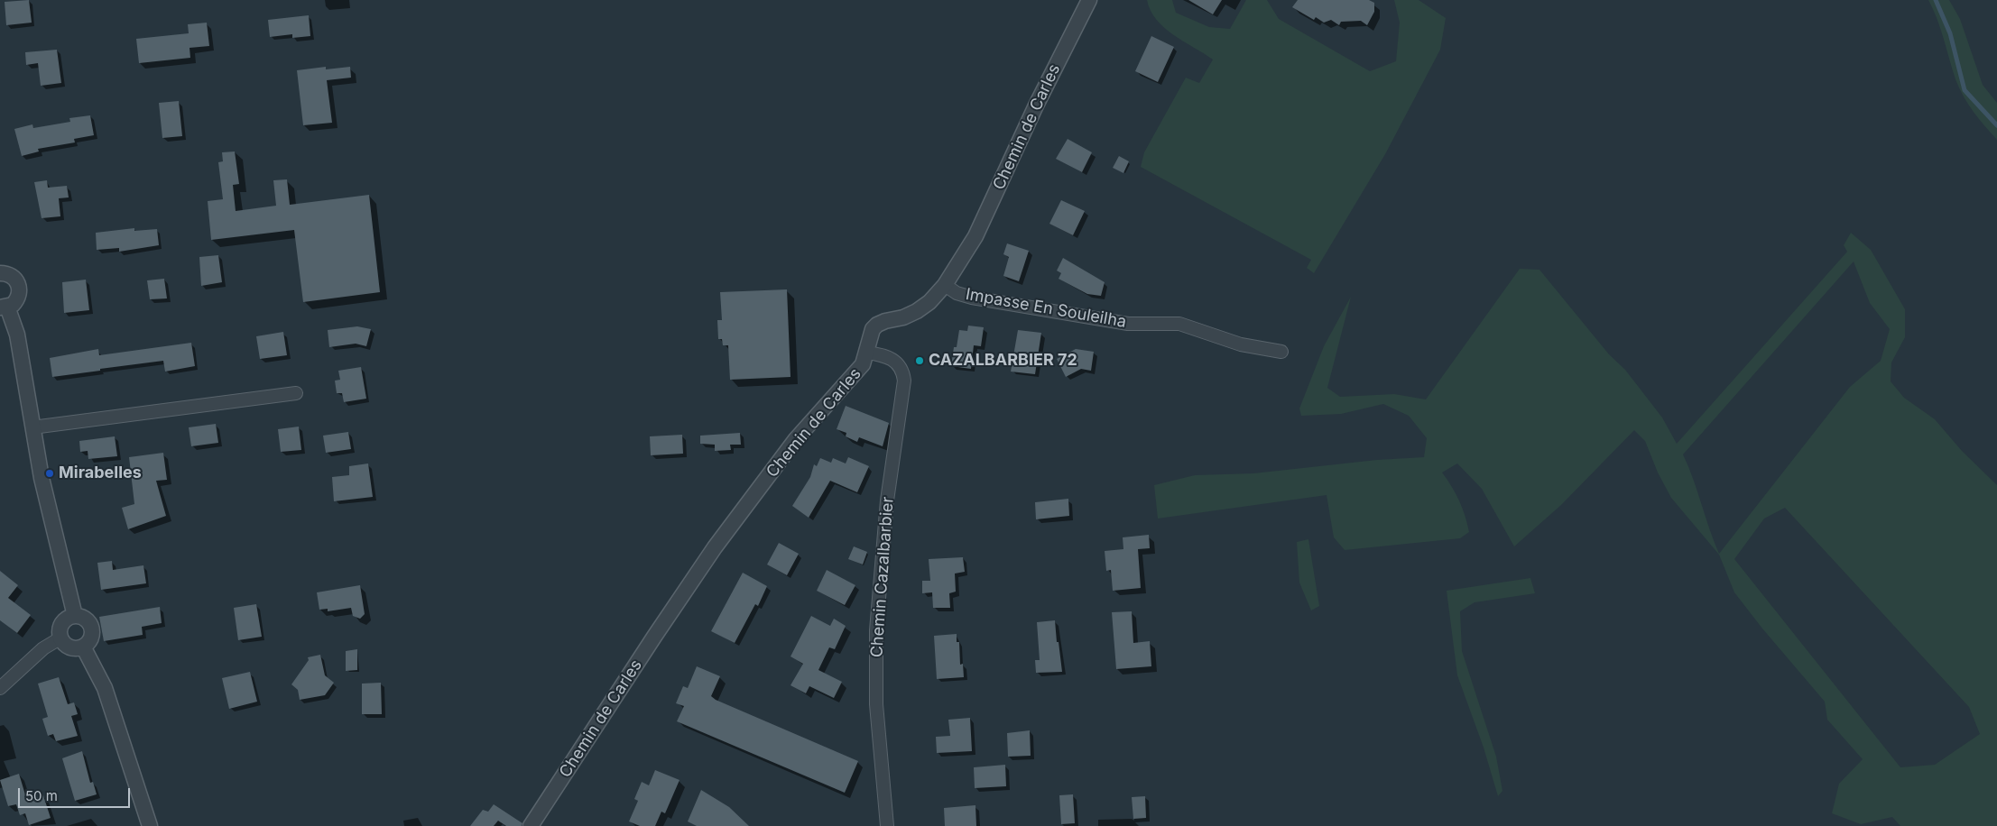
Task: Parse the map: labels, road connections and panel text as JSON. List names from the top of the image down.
{
  "streets": {
    "street": ["Chemin de Carles", "Impasse En Souleilha", "Chemin Cazalbarbier"]
  },
  "crossings": [
    ["Chemin de Carles", "Impasse En Souleilha"],
    ["Chemin de Carles", "Chemin Cazalbarbier"]
  ],
  "places": ["CAZALBARBIER 72", "Mirabelles"],
  "scale_bar": "50 m"
}
